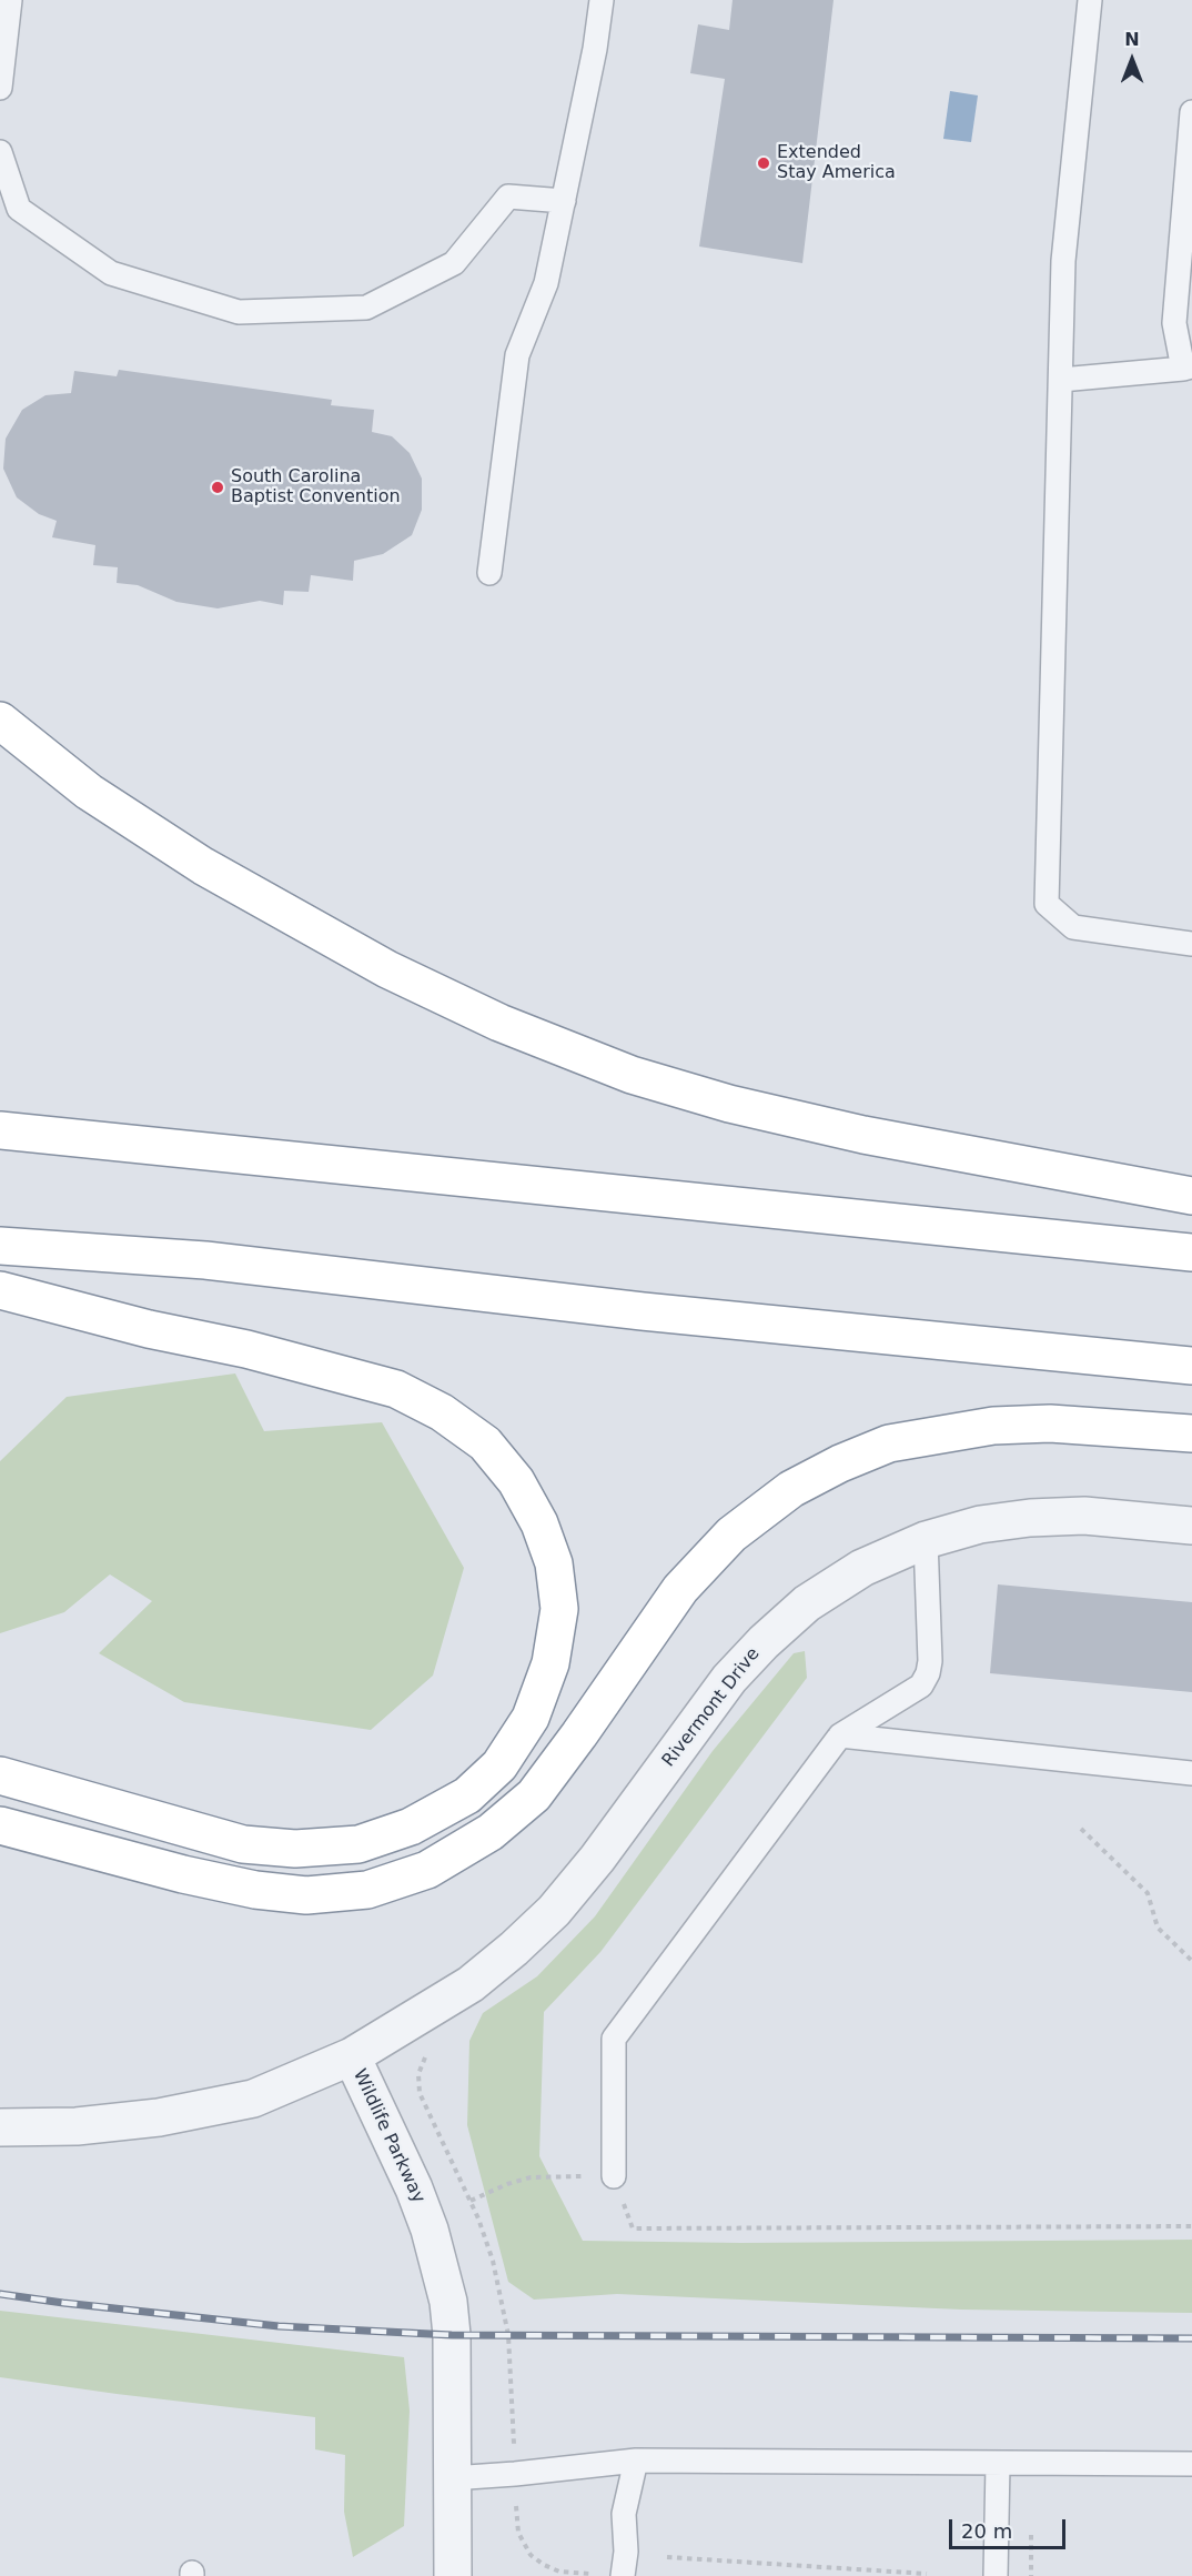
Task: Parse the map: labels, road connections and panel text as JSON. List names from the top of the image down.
{
  "streets": {
    "street": ["Rivermont Drive", "Wildlife Parkway"]
  },
  "crossings": [
    ["Rivermont Drive", "Wildlife Parkway"]
  ],
  "places": ["Extended Stay America", "South Carolina Baptist Convention"],
  "scale_bar": "20 m",
  "north": "top"
}
